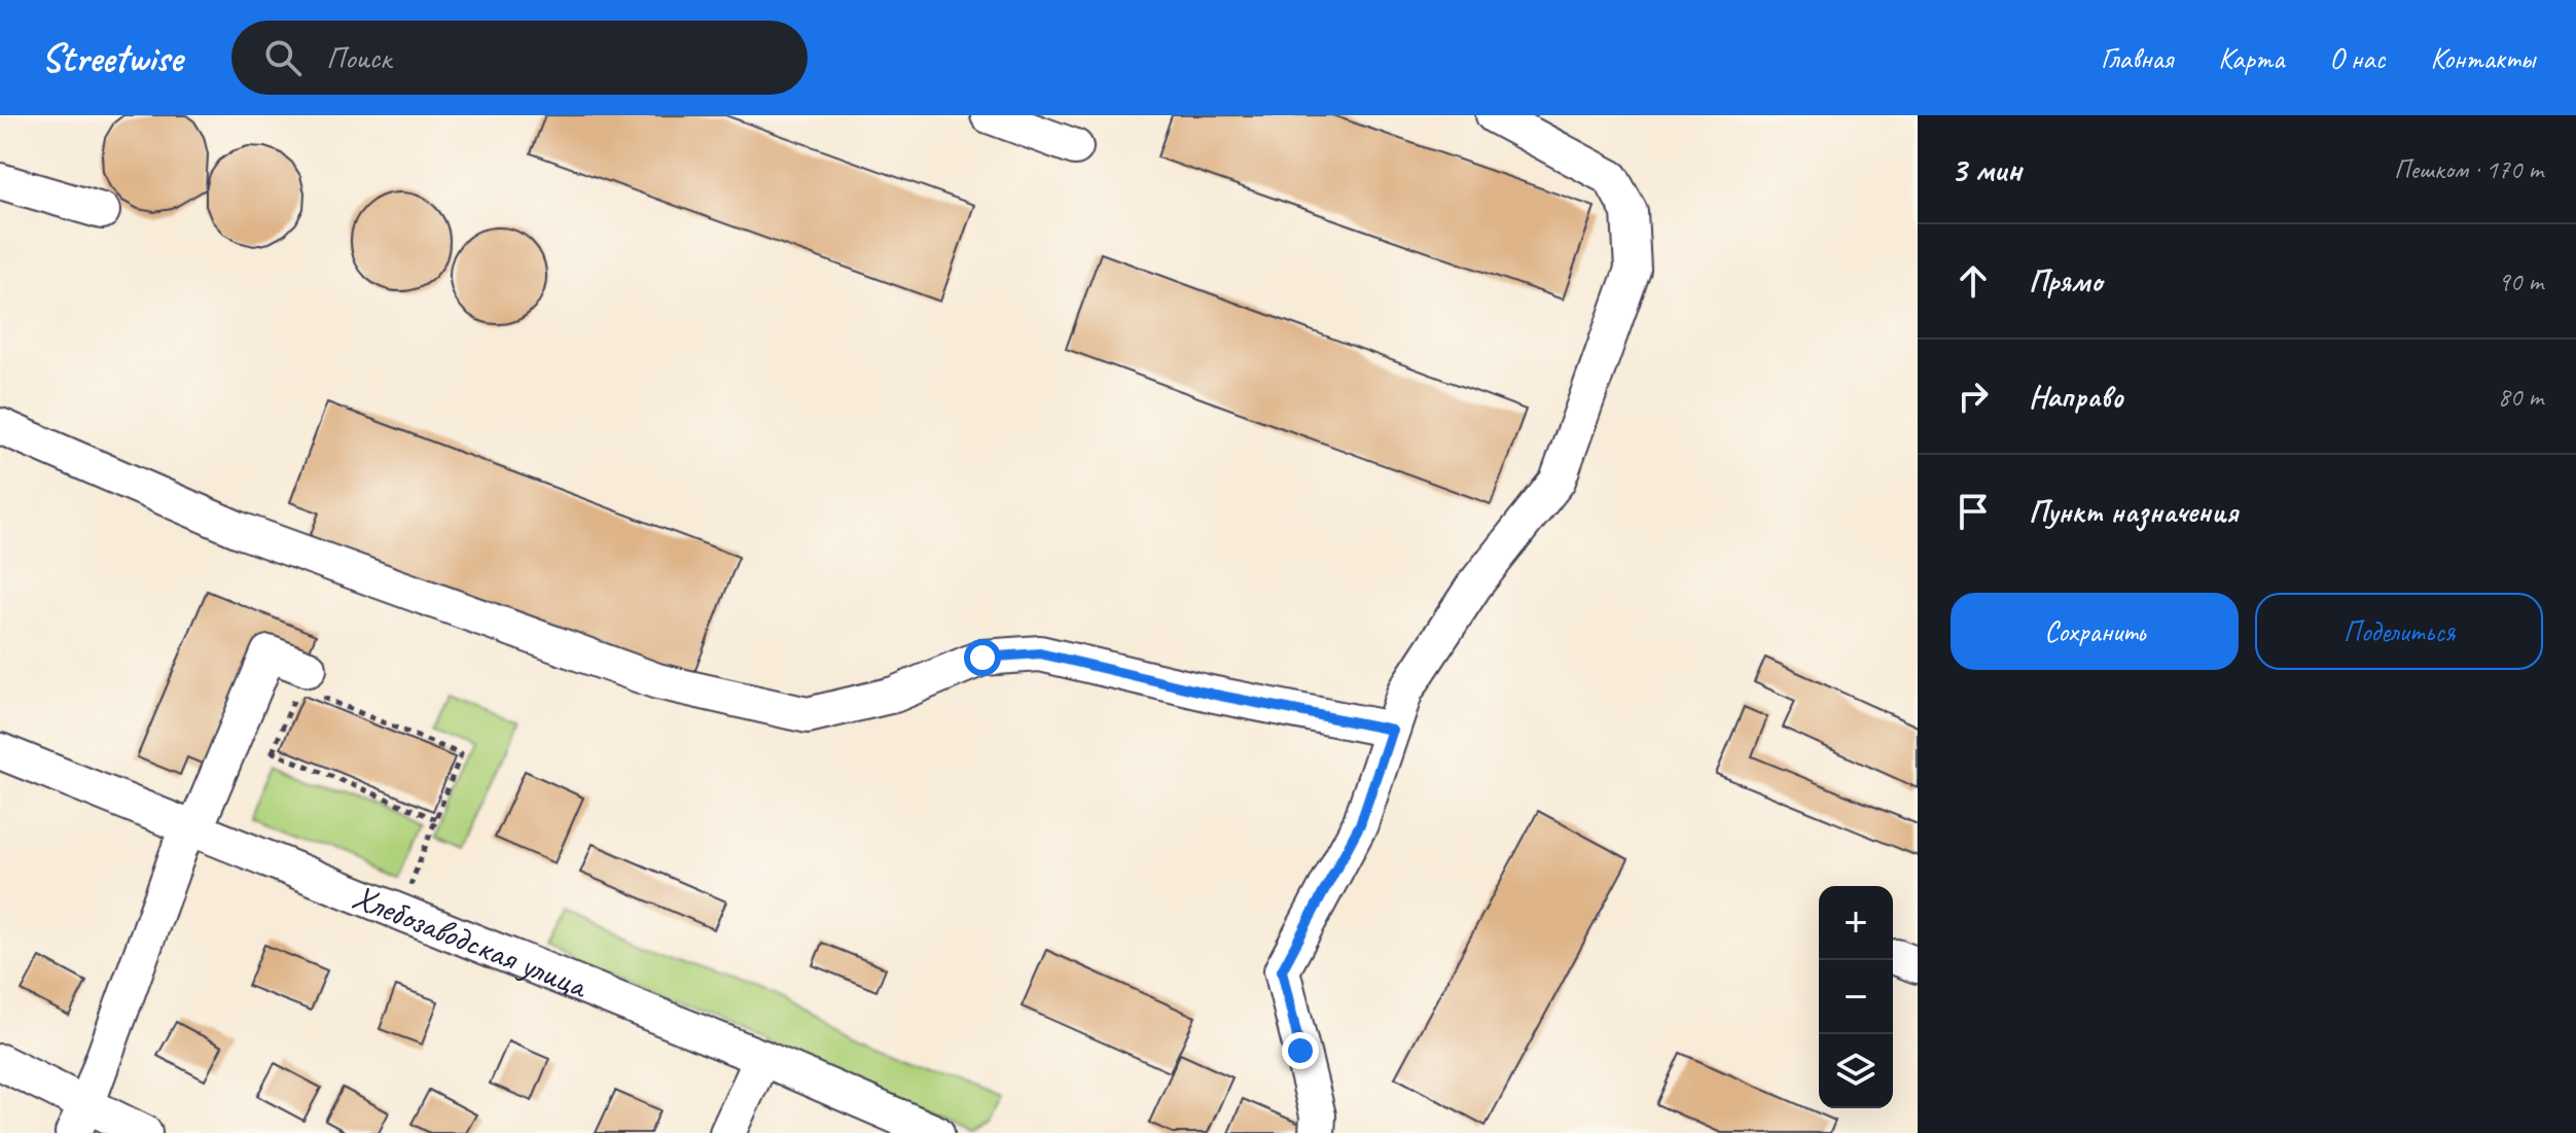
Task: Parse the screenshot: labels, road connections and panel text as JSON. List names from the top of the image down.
{
  "streets": {
    "street": ["Хлебозаводская улица"]
  },
  "page": {
    "header": "Streetwise",
    "search": "Поиск",
    "nav": [
      "Главная",
      "Карта",
      "О нас",
      "Контакты"
    ],
    "heading": ["3 мин", "Пешком · 170 m"],
    "list": [
      ["Прямо", "90 m"],
      ["Направо", "80 m"],
      "Пункт назначения"
    ],
    "buttons": ["Сохранить", "Поделиться"],
    "map_buttons": ["+", "−"]
  }
}
